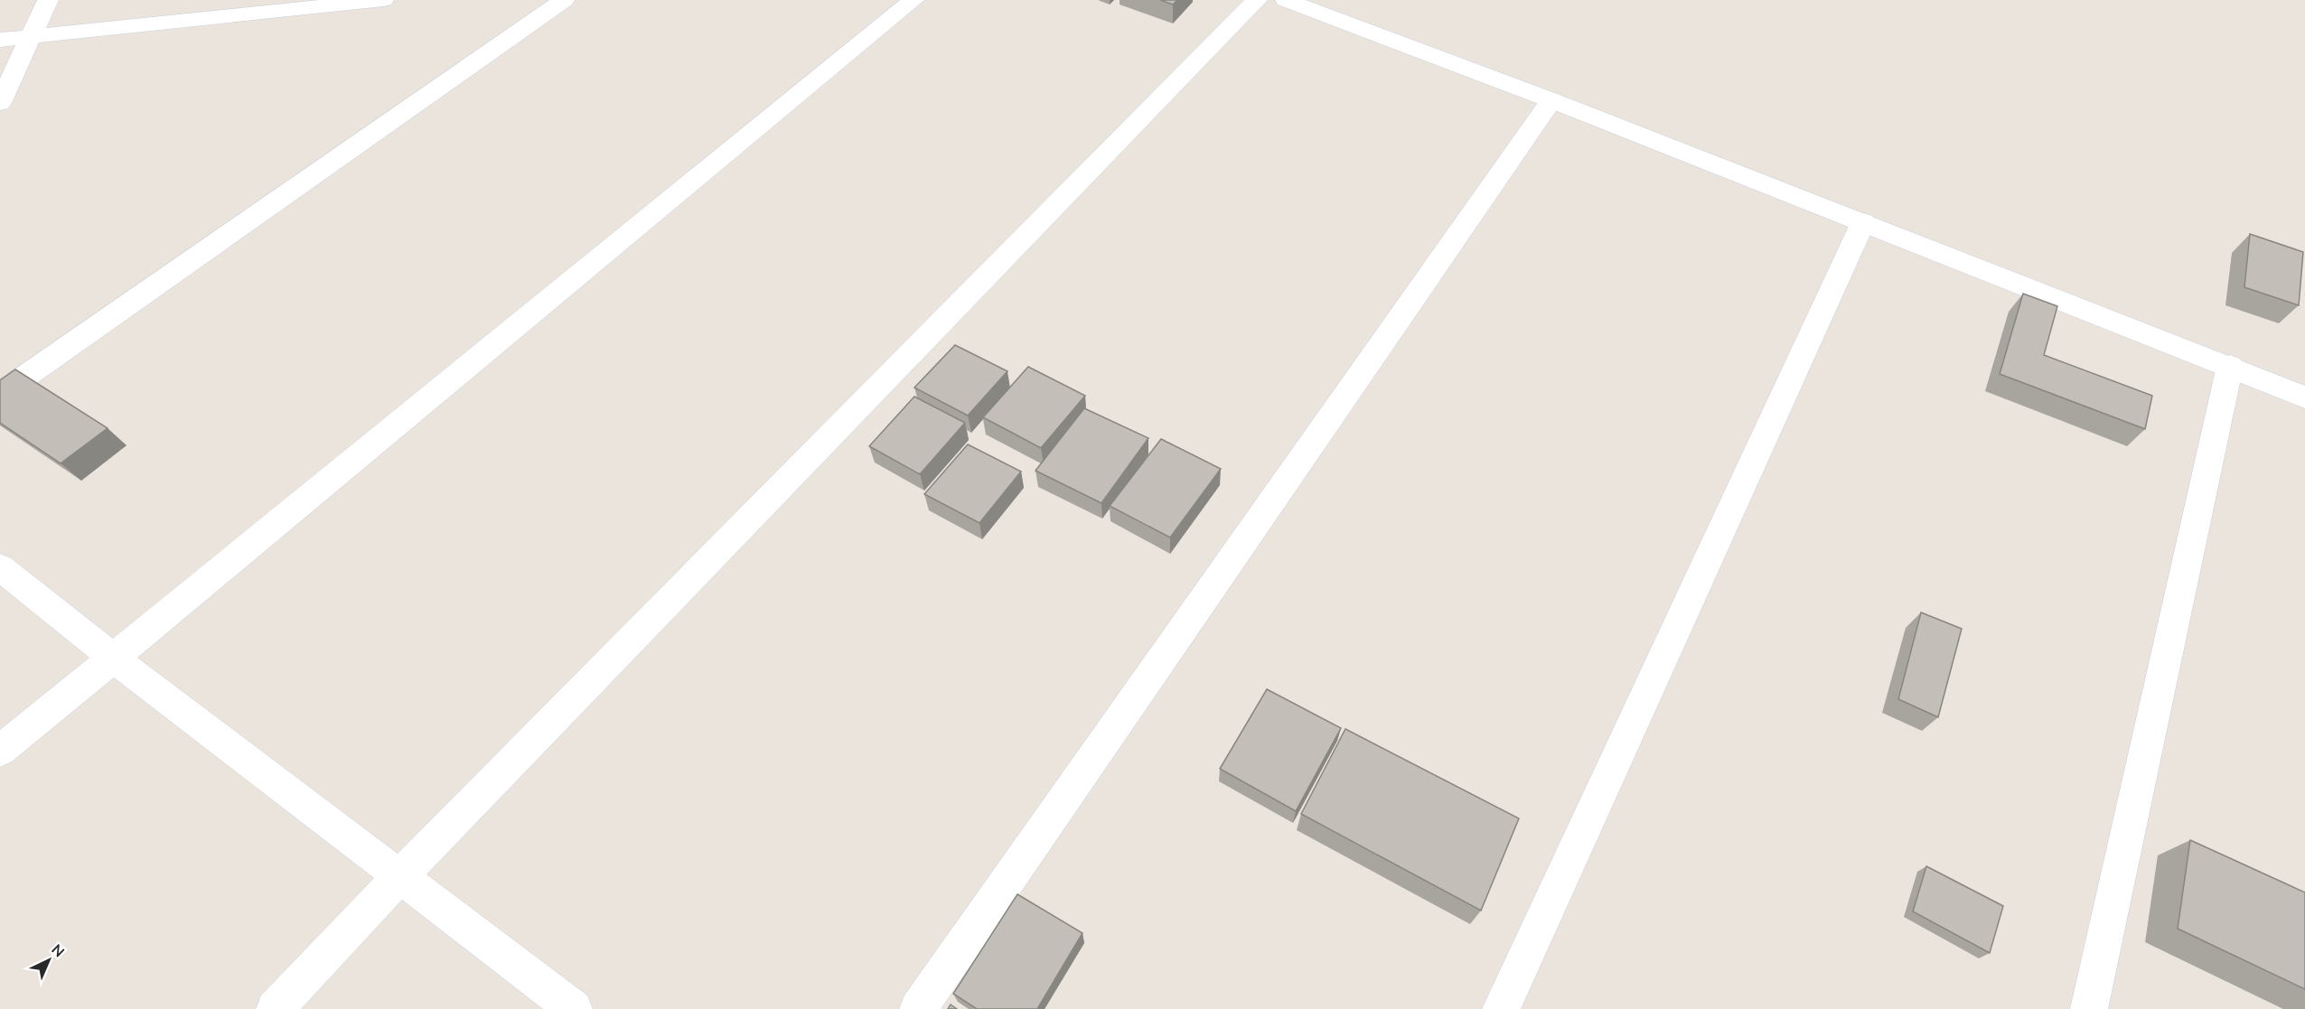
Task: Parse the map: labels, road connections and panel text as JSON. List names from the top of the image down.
{
  "north": "top right"
}
